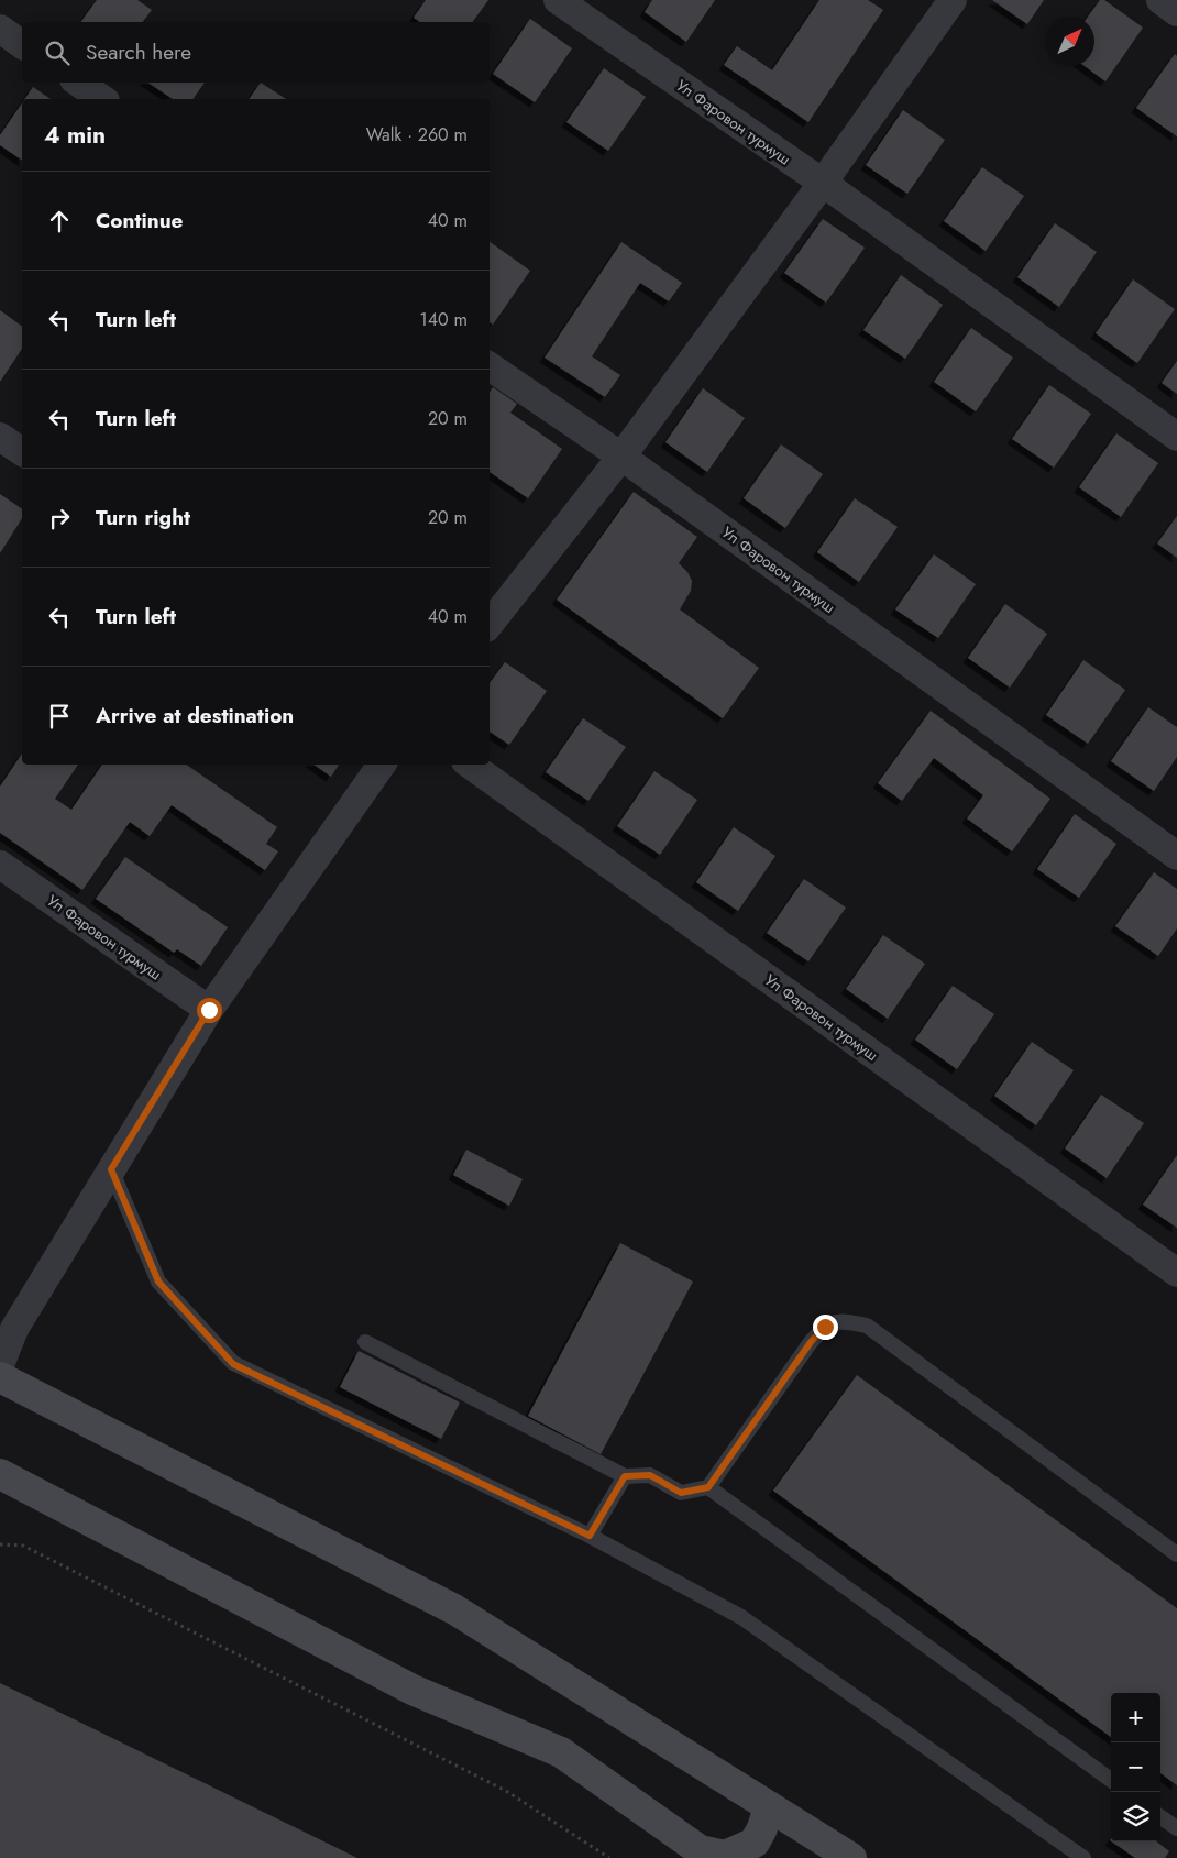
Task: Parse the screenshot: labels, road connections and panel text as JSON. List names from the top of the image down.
{
  "streets": {
    "street": ["Ул Фаровон турмуш"]
  },
  "north": "top right",
  "page": {
    "search": "Search here",
    "heading": ["4 min", "Walk · 260 m"],
    "list": [
      ["Continue", "40 m"],
      ["Turn left", "140 m"],
      ["Turn left", "20 m"],
      ["Turn right", "20 m"],
      ["Turn left", "40 m"],
      "Arrive at destination"
    ],
    "map_buttons": ["+", "−"]
  }
}
